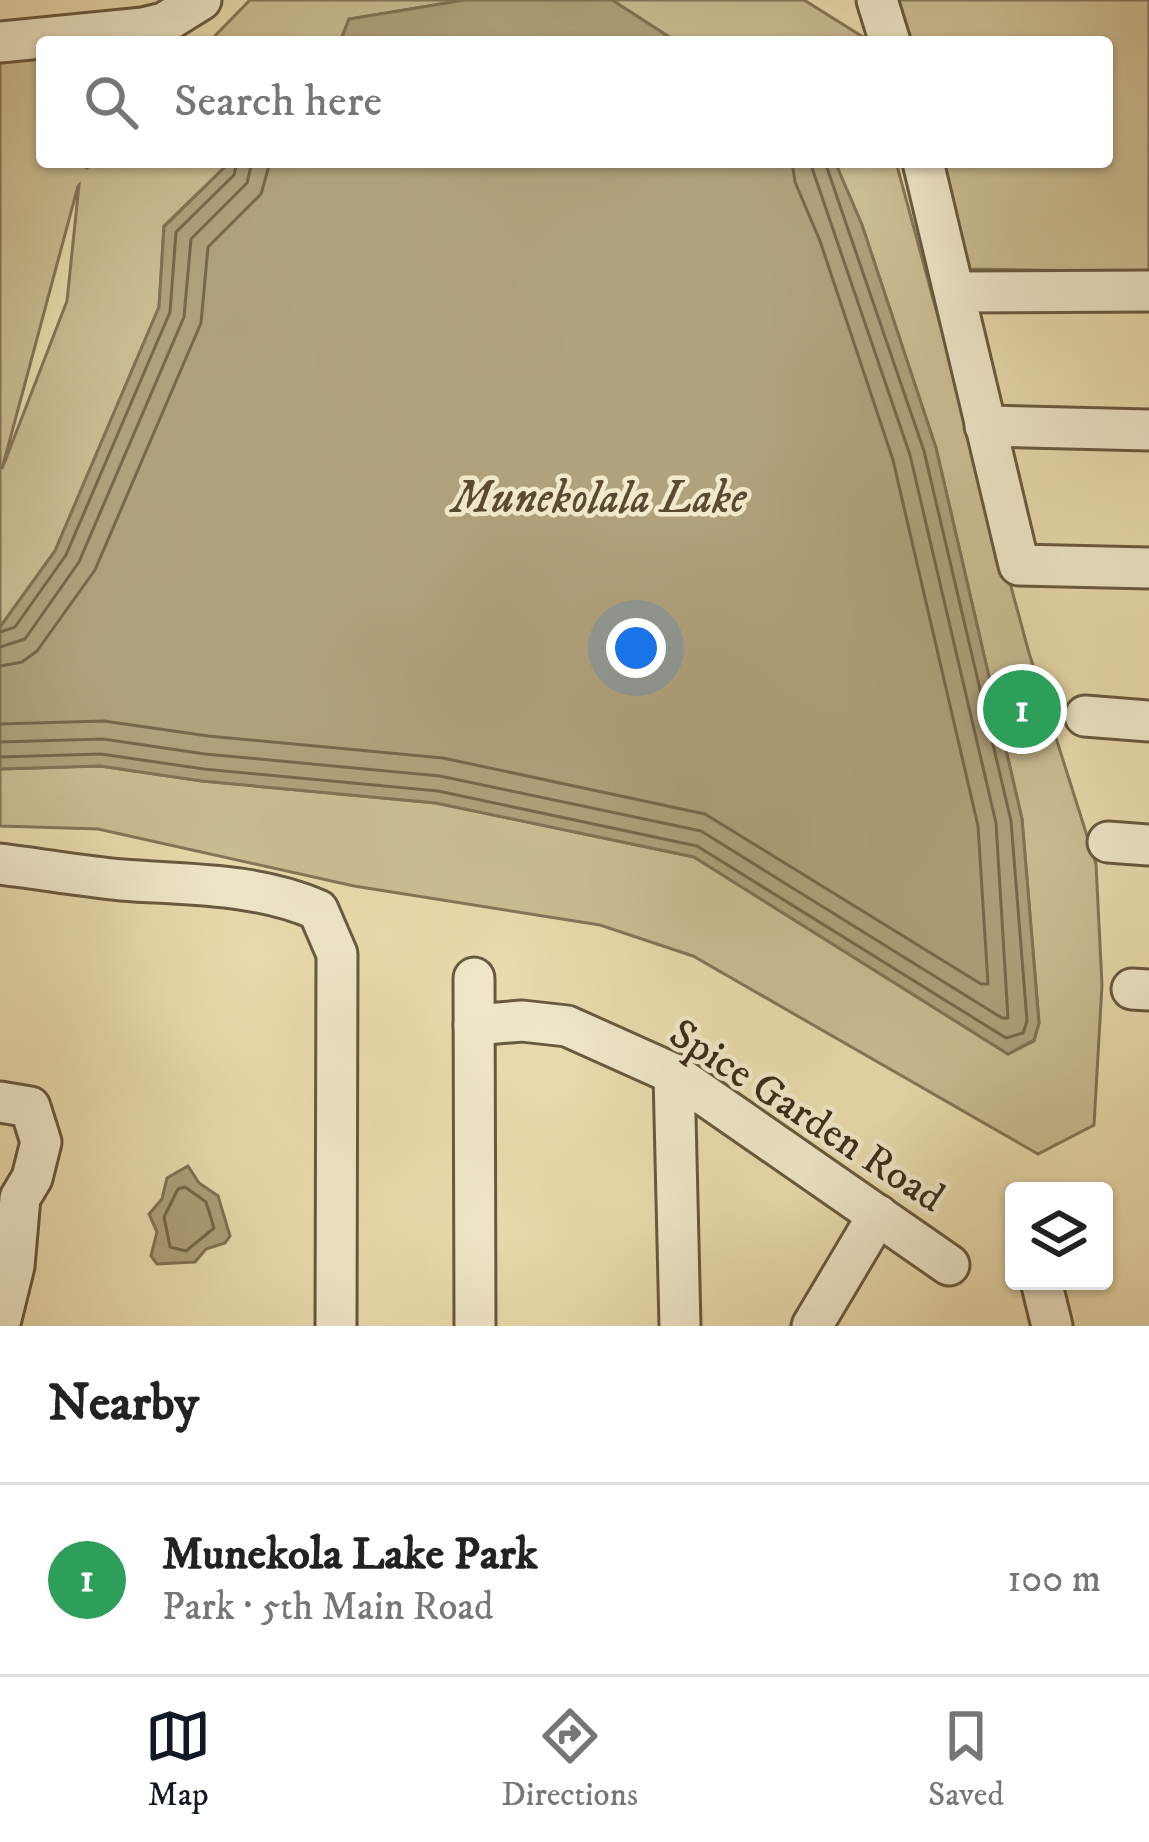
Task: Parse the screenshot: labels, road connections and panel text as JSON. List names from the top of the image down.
{
  "streets": {
    "street": ["Spice Garden Road"]
  },
  "water": ["Munekolala Lake"],
  "page": {
    "search": "Search here",
    "pins": "1",
    "heading": "Nearby",
    "list": [
      {
        "mark": "1",
        "name": "Munekola Lake Park",
        "note": "Park · 5th Main Road",
        "value": "100 m"
      }
    ],
    "nav": ["Map", "Directions", "Saved"]
  }
}
